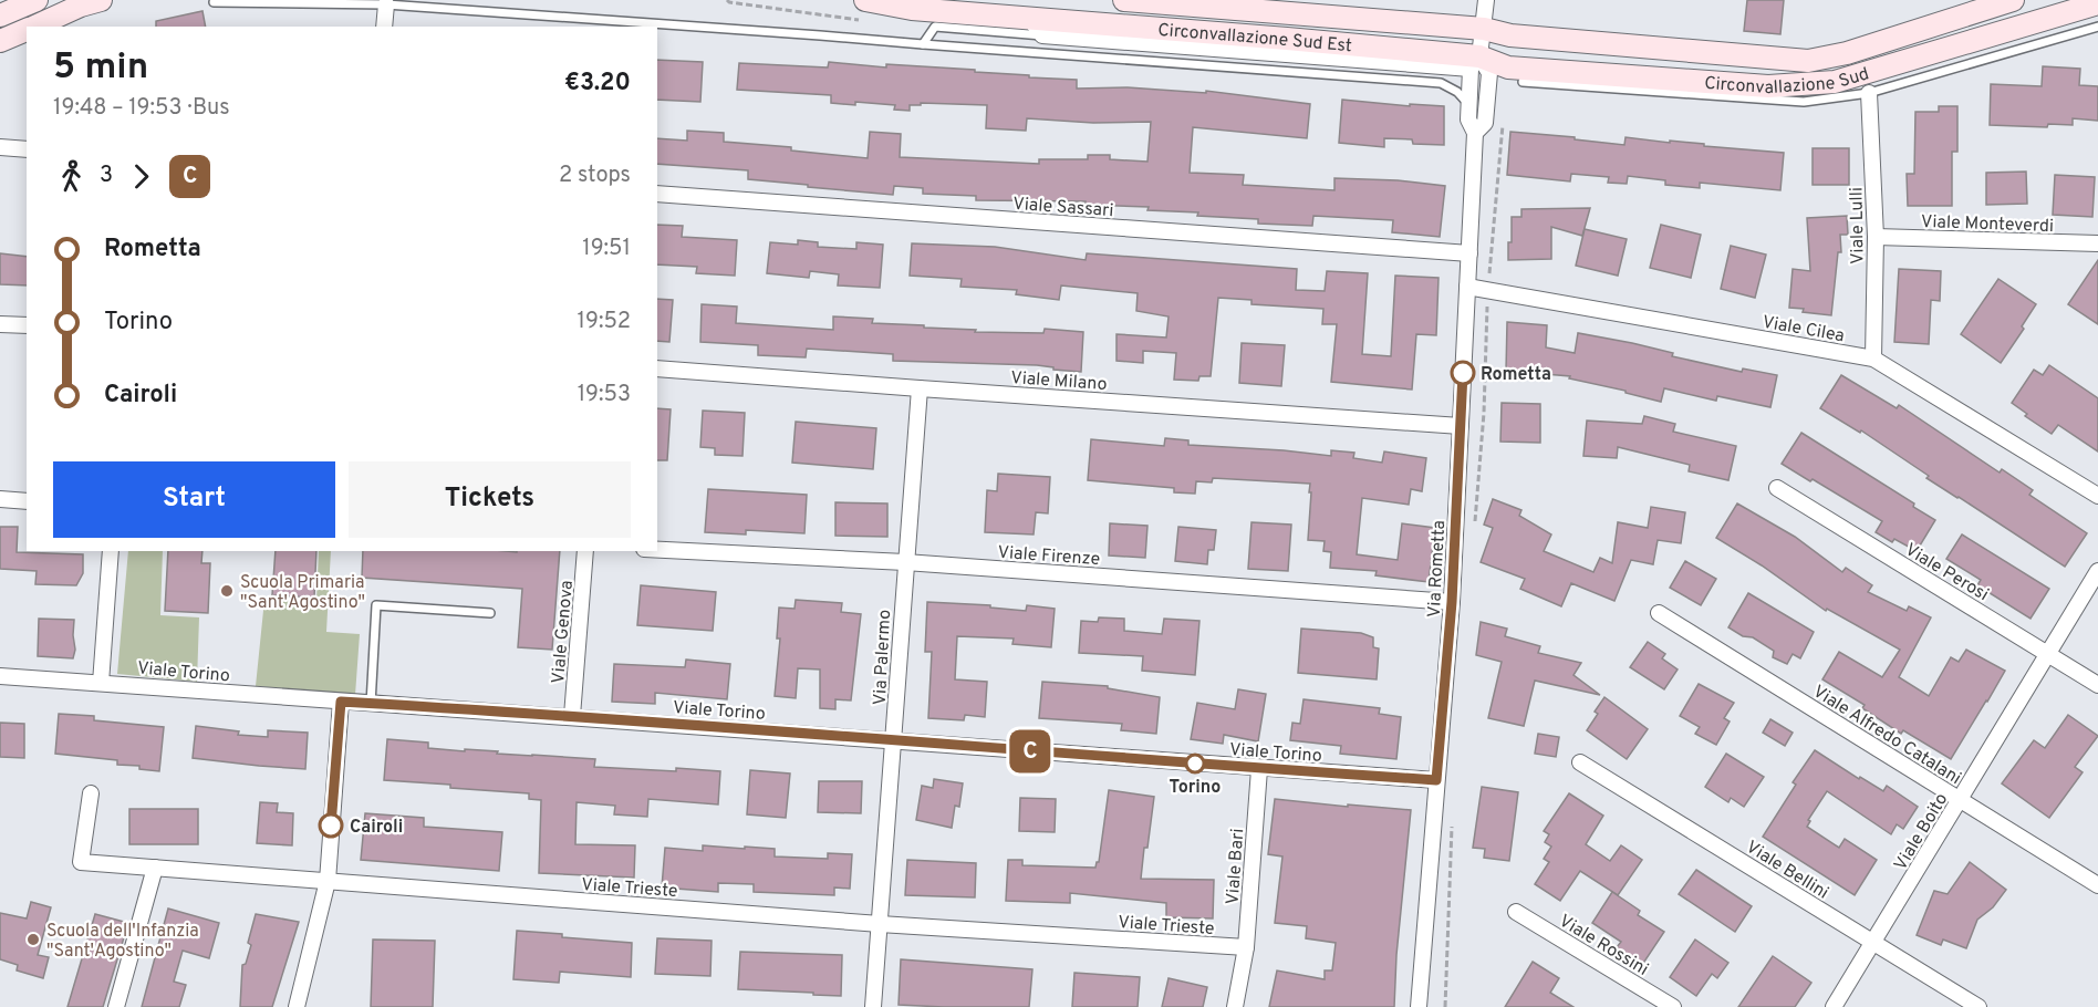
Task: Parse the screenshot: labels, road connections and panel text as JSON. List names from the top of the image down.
{
  "streets": {
    "main road": ["Circonvallazione Sud Est", "Circonvallazione Sud"],
    "street": [
      "Viale Sassari",
      "Viale Monteverdi",
      "Viale Lulli",
      "Viale Cilea",
      "Viale Milano",
      "Viale Firenze",
      "Via Rometta",
      "Viale Perosi",
      "Viale Genova",
      "Via Palermo",
      "Viale Torino",
      "Viale Alfredo Catalani",
      "Viale Boito",
      "Viale Bari",
      "Viale Bellini",
      "Viale Trieste",
      "Viale Rossini"
    ]
  },
  "crossings": [
    ["Circonvallazione Sud Est", "Circonvallazione Sud"],
    ["Circonvallazione Sud Est", "Via Rometta"],
    ["Circonvallazione Sud", "Via Rometta"],
    ["Viale Sassari", "Via Rometta"],
    ["Viale Monteverdi", "Viale Lulli"],
    ["Viale Lulli", "Viale Cilea"],
    ["Viale Cilea", "Via Rometta"],
    ["Viale Milano", "Via Rometta"],
    ["Viale Milano", "Via Palermo"],
    ["Viale Firenze", "Via Rometta"],
    ["Viale Firenze", "Via Palermo"],
    ["Via Rometta", "Viale Torino"],
    ["Viale Perosi", "Viale Boito"],
    ["Viale Genova", "Viale Torino"],
    ["Via Palermo", "Viale Torino"],
    ["Via Palermo", "Viale Trieste"],
    ["Viale Torino", "Viale Bari"],
    ["Viale Alfredo Catalani", "Viale Boito"],
    ["Viale Boito", "Viale Bellini"],
    ["Viale Bari", "Viale Trieste"]
  ],
  "places": [
    "Rometta",
    "Scuola Primaria \"Sant'Agostino\"",
    "Torino",
    "Cairoli",
    "Scuola dell'Infanzia \"Sant'Agostino\""
  ],
  "lines": ["bus line C"],
  "page": {
    "on_map": "C",
    "heading": ["5 min", "19:48 – 19:53 · Bus", "€3.20"],
    "legs": ["3", "C", "2 stops"],
    "list": [
      {
        "name": "Rometta",
        "value": "19:51"
      },
      {
        "name": "Torino",
        "value": "19:52"
      },
      {
        "name": "Cairoli",
        "value": "19:53"
      }
    ],
    "buttons": ["Start", "Tickets"]
  }
}
